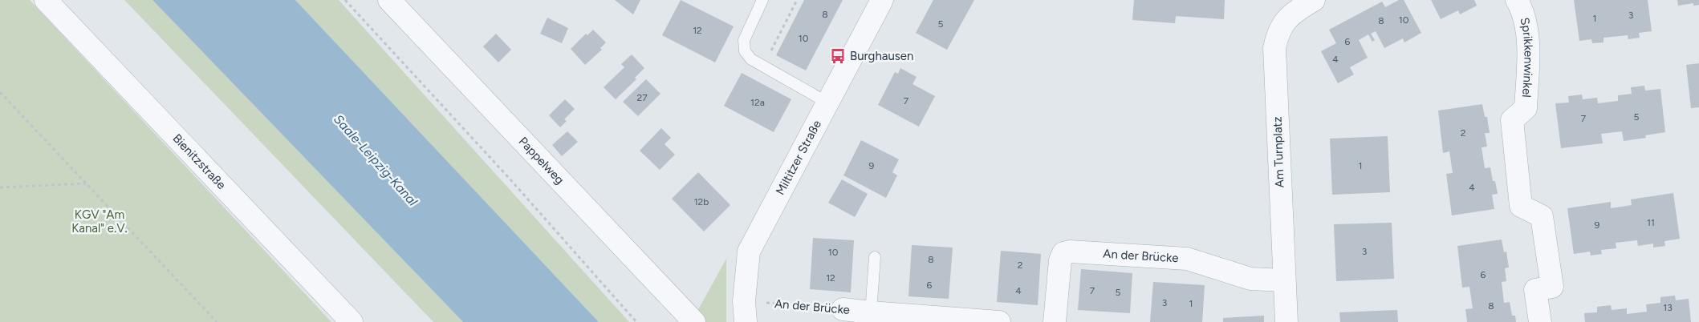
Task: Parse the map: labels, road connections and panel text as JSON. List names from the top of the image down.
{
  "streets": {
    "street": [
      "Sprikkenwinkel",
      "Am Turnplatz",
      "Miltitzer Straße",
      "Bienitzstraße",
      "Pappelweg",
      "An der Brücke"
    ]
  },
  "crossings": [
    ["Am Turnplatz", "An der Brücke"],
    ["Miltitzer Straße", "An der Brücke"]
  ],
  "water": ["Saale-Leipzig-Kanal"],
  "parks": ["KGV \"Am Kanal\" e.V."],
  "places": {
    "bus stop": ["Burghausen"]
  },
  "house_numbers": [
    "8",
    "3",
    "1",
    "10",
    "8",
    "5",
    "12",
    "10",
    "6",
    "4",
    "27",
    "7",
    "12a",
    "5",
    "7",
    "2",
    "9",
    "1",
    "4",
    "12b",
    "11",
    "9",
    "3",
    "10",
    "8",
    "2",
    "6",
    "12",
    "6",
    "4",
    "7",
    "5",
    "3",
    "1",
    "8",
    "13"
  ]
}
